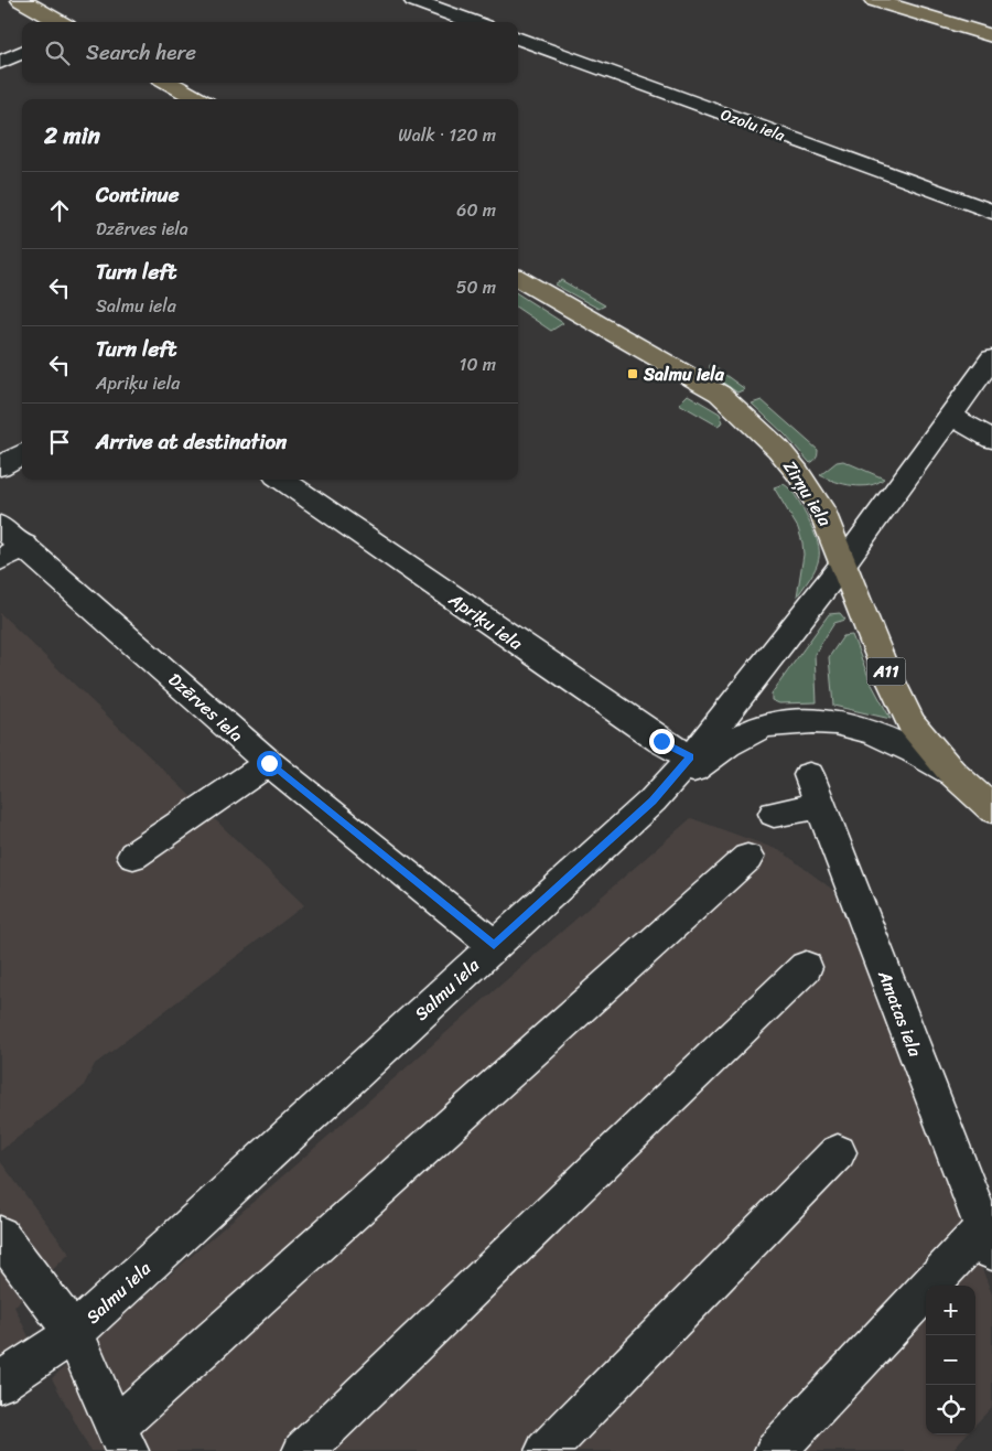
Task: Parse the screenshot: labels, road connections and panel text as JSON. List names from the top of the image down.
{
  "streets": {
    "highway": ["Zirņu iela", "A11"],
    "street": [
      "Ozolu iela",
      "Apriķu iela",
      "Dzērves iela",
      "Salmu iela",
      "Amatas iela"
    ]
  },
  "crossings": [
    ["Zirņu iela", "Salmu iela"],
    ["Apriķu iela", "Salmu iela"],
    ["Dzērves iela", "Salmu iela"]
  ],
  "places": {
    "transit": ["Salmu iela"]
  },
  "page": {
    "search": "Search here",
    "heading": ["2 min", "Walk · 120 m"],
    "list": [
      ["Continue", "Dzērves iela", "60 m"],
      ["Turn left", "Salmu iela", "50 m"],
      ["Turn left", "Apriķu iela", "10 m"],
      "Arrive at destination"
    ],
    "map_buttons": ["+", "−"]
  }
}
